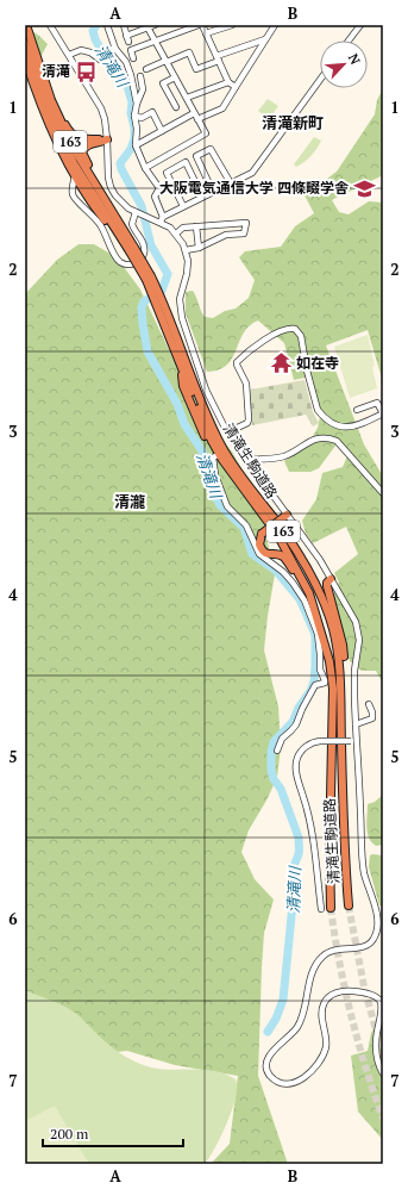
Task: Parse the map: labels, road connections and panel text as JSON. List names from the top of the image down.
{
  "streets": {
    "highway": ["163", "清滝生駒道路"]
  },
  "crossings": [
    ["163", "清滝生駒道路"]
  ],
  "districts": ["清滝新町", "清瀧"],
  "water": ["清滝川"],
  "places": {
    "bus stop": ["清滝"],
    "school or university": ["大阪電気通信大学 四條畷学舎"],
    "temple": ["如在寺"]
  },
  "scale_bar": "200 m",
  "north": "top right",
  "grid": {
    "columns": ["A", "B"],
    "rows": [
      "1",
      "2",
      "3",
      "4",
      "5",
      "6",
      "7"
    ]
  }
}
